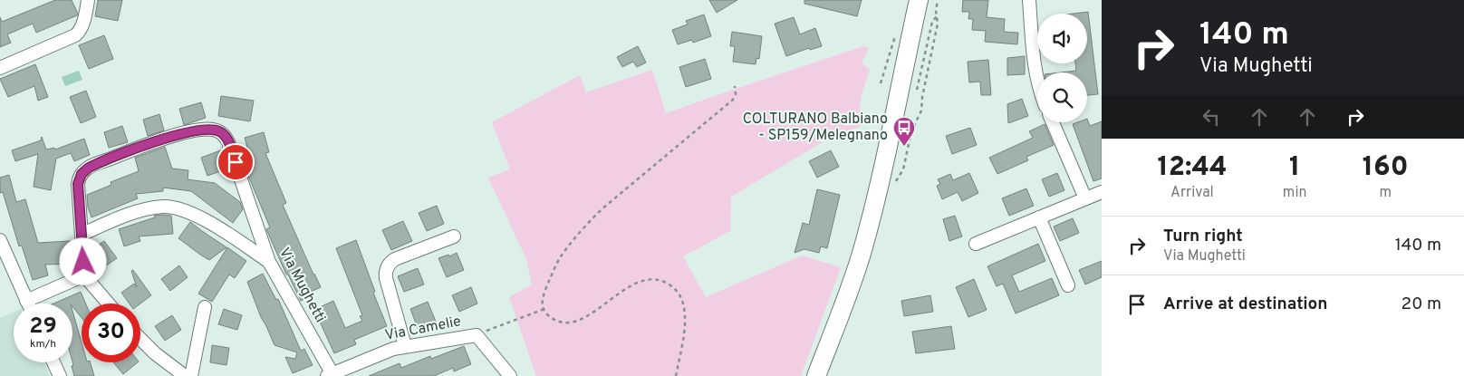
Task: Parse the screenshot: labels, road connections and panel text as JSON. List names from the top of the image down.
{
  "streets": {
    "street": ["Via Mughetti", "Via Camelie"]
  },
  "crossings": [
    ["Via Mughetti", "Via Camelie"]
  ],
  "places": {
    "bus stop": ["COLTURANO Balbiano - SP159/Melegnano"]
  },
  "page": {
    "turn": ["140 m", "Via Mughetti"],
    "eta": [
      "12:44",
      "Arrival",
      "1",
      "min",
      "160",
      "m"
    ],
    "list": [
      {
        "name": "Turn right",
        "note": "Via Mughetti",
        "value": "140 m"
      },
      {
        "name": "Arrive at destination",
        "value": "20 m"
      }
    ],
    "speed": "29 km/h",
    "limit": "30"
  }
}
